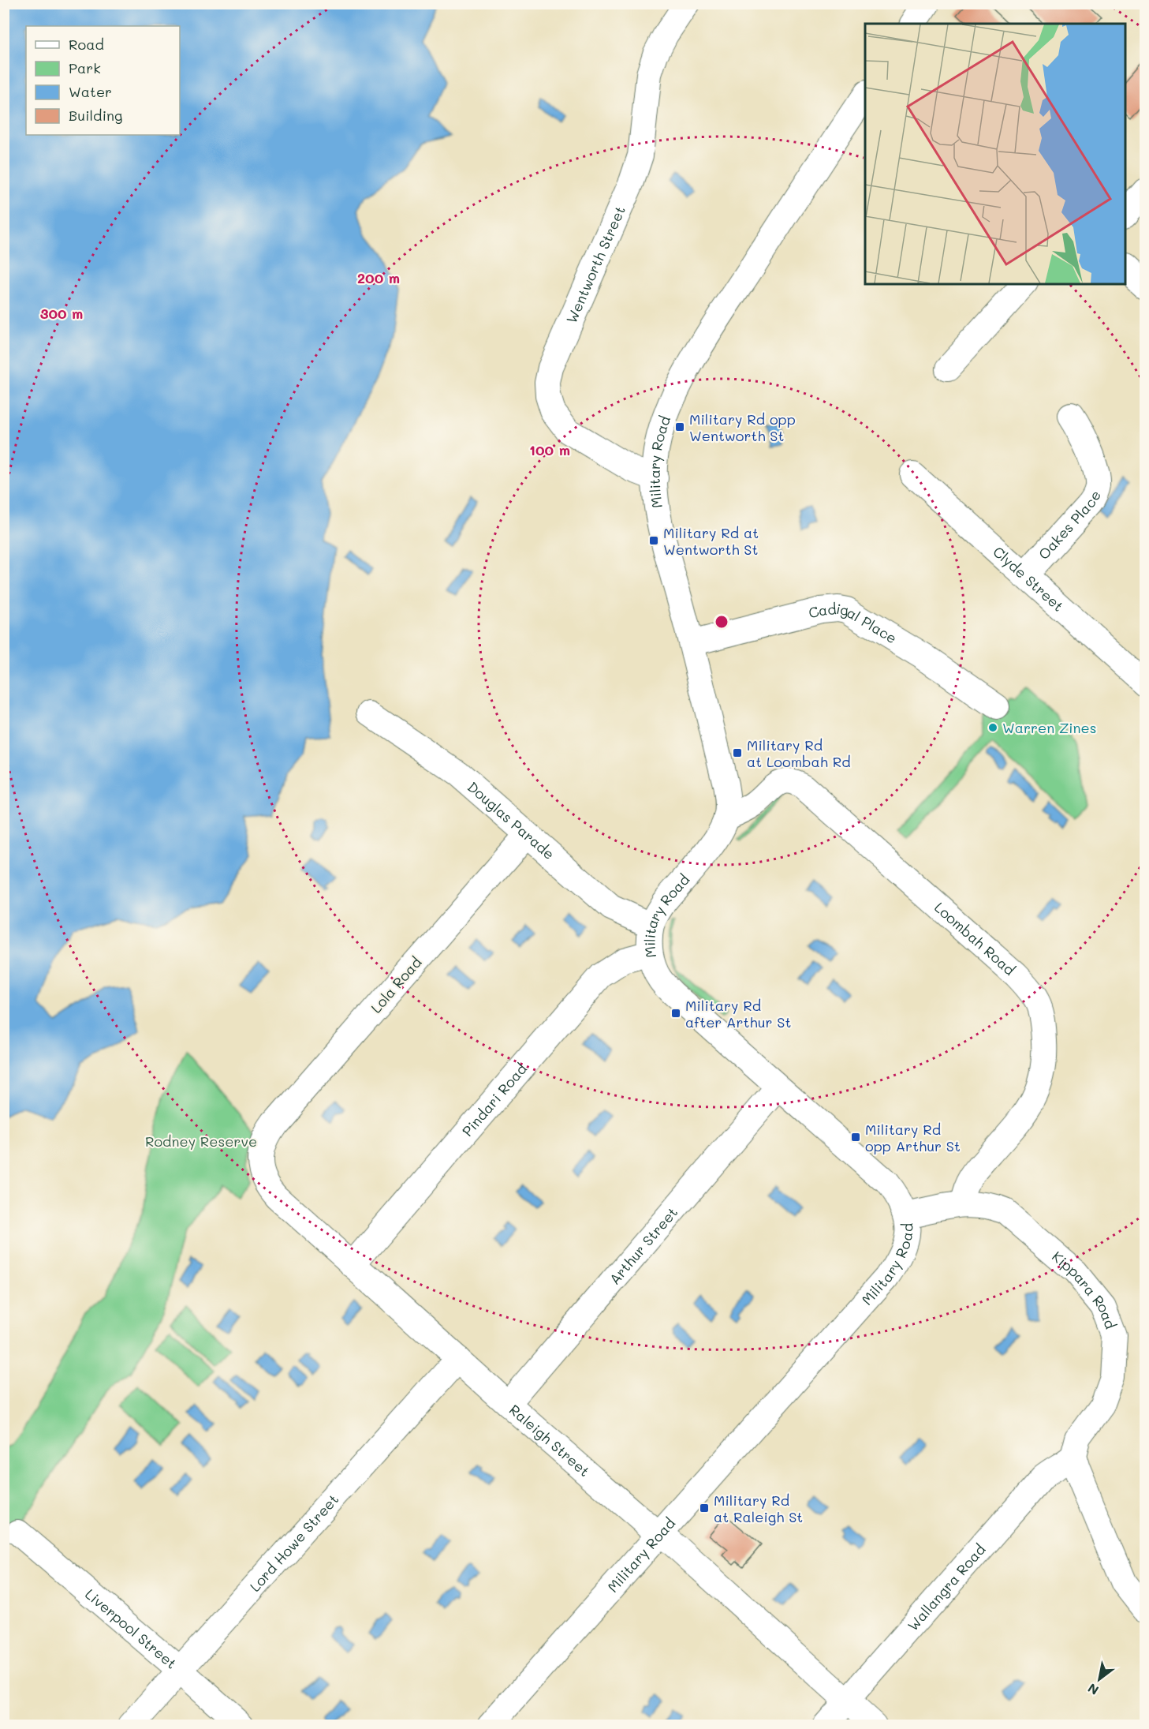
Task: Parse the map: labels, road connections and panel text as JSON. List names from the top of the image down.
{
  "streets": {
    "street": [
      "Wentworth Street",
      "Military Road",
      "Oakes Place",
      "Clyde Street",
      "Cadigal Place",
      "Douglas Parade",
      "Loombah Road",
      "Lola Road",
      "Pindari Road",
      "Arthur Street",
      "Kippara Road",
      "Raleigh Street",
      "Lord Howe Street",
      "Wallangra Road",
      "Liverpool Street"
    ]
  },
  "crossings": [
    ["Wentworth Street", "Military Road"],
    ["Military Road", "Cadigal Place"],
    ["Military Road", "Douglas Parade"],
    ["Military Road", "Loombah Road"],
    ["Military Road", "Pindari Road"],
    ["Military Road", "Arthur Street"],
    ["Military Road", "Kippara Road"],
    ["Military Road", "Raleigh Street"],
    ["Oakes Place", "Clyde Street"],
    ["Douglas Parade", "Lola Road"],
    ["Loombah Road", "Kippara Road"],
    ["Lola Road", "Raleigh Street"],
    ["Pindari Road", "Raleigh Street"],
    ["Arthur Street", "Raleigh Street"],
    ["Kippara Road", "Wallangra Road"],
    ["Raleigh Street", "Lord Howe Street"],
    ["Raleigh Street", "Wallangra Road"],
    ["Lord Howe Street", "Liverpool Street"]
  ],
  "parks": ["Rodney Reserve"],
  "places": {
    "transit": [
      "Military Rd opp Wentworth St",
      "Military Rd at Wentworth St",
      "Military Rd at Loombah Rd",
      "Military Rd after Arthur St",
      "Military Rd opp Arthur St",
      "Military Rd at Raleigh St"
    ],
    "other": ["Warren Zines"]
  },
  "legend": [
    "Road",
    "Park",
    "Water",
    "Building"
  ],
  "north": "bottom left",
  "rings": ["200 m", "300 m", "100 m"]
}
